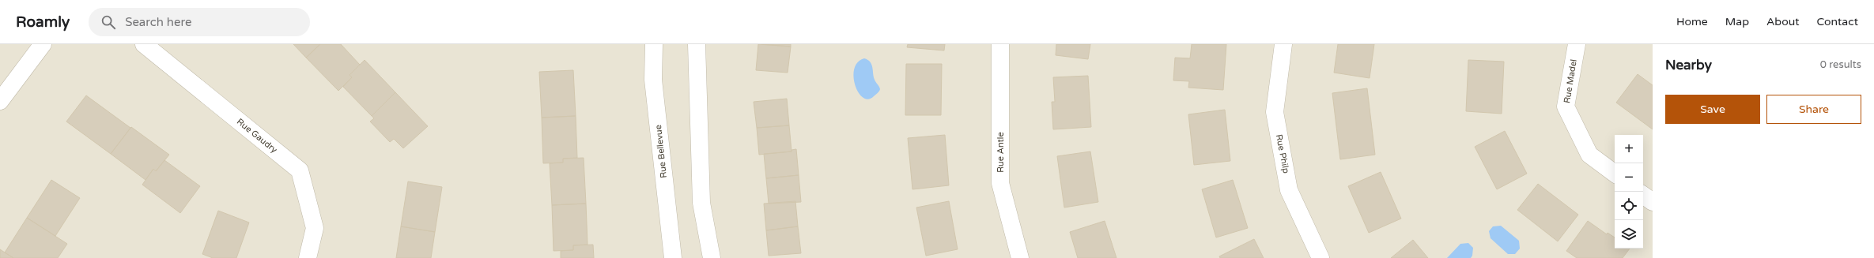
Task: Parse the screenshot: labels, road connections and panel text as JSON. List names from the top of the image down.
{
  "streets": {
    "street": [
      "Rue Madel",
      "Rue Gaudry",
      "Rue Bellevue",
      "Rue Antle",
      "Rue Philp"
    ]
  },
  "page": {
    "header": "Roamly",
    "search": "Search here",
    "nav": [
      "Home",
      "Map",
      "About",
      "Contact"
    ],
    "heading": ["Nearby", "0 results"],
    "buttons": ["Save", "Share"],
    "map_buttons": ["+", "−"]
  }
}
